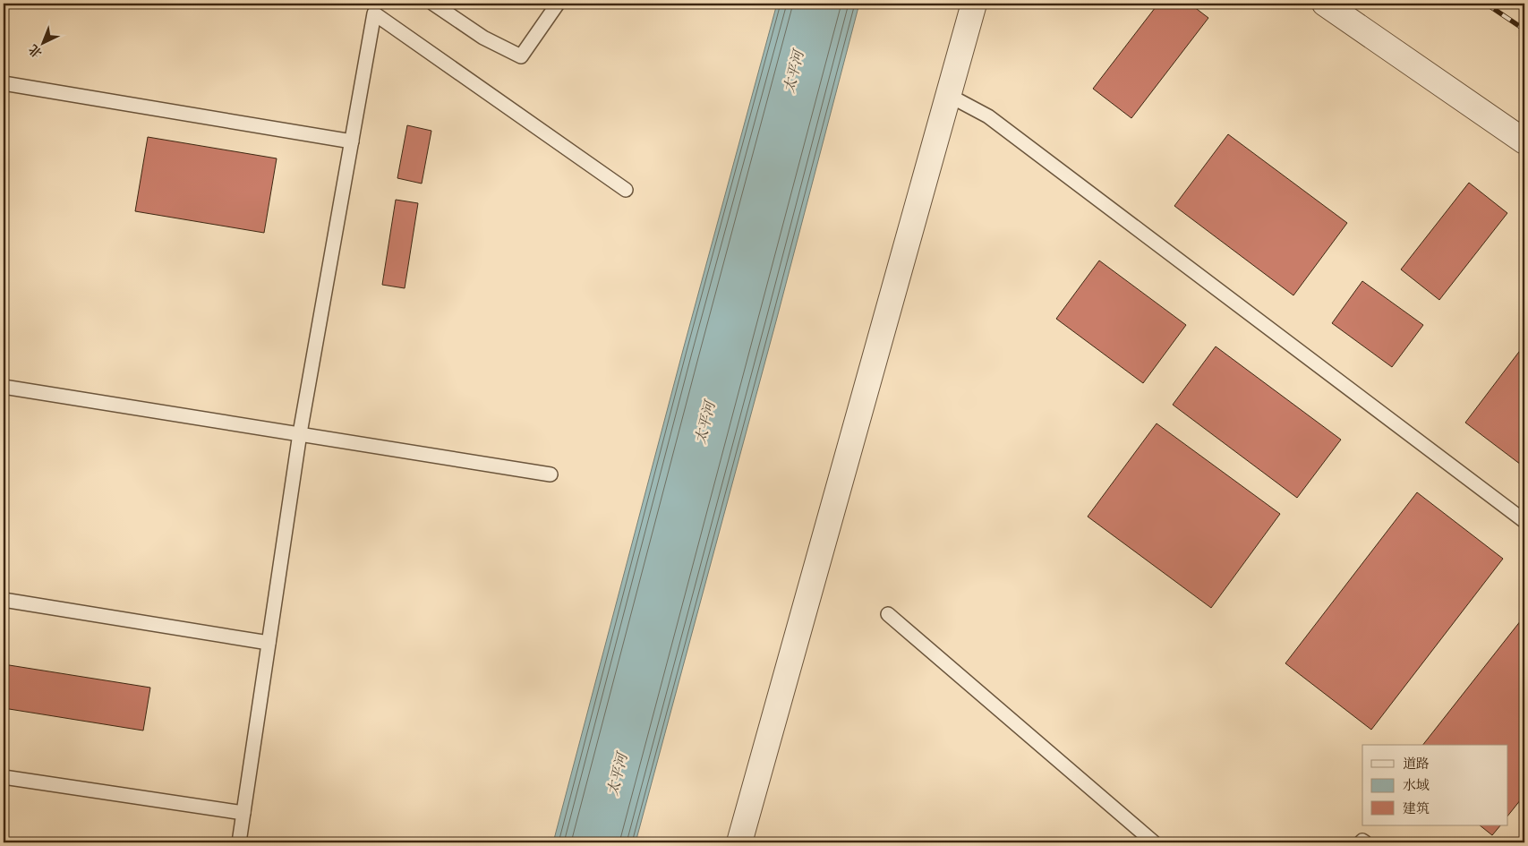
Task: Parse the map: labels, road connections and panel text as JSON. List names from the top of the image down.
{
  "water": ["太平河"],
  "legend": ["道路", "水域", "建筑"],
  "north": "bottom left"
}
